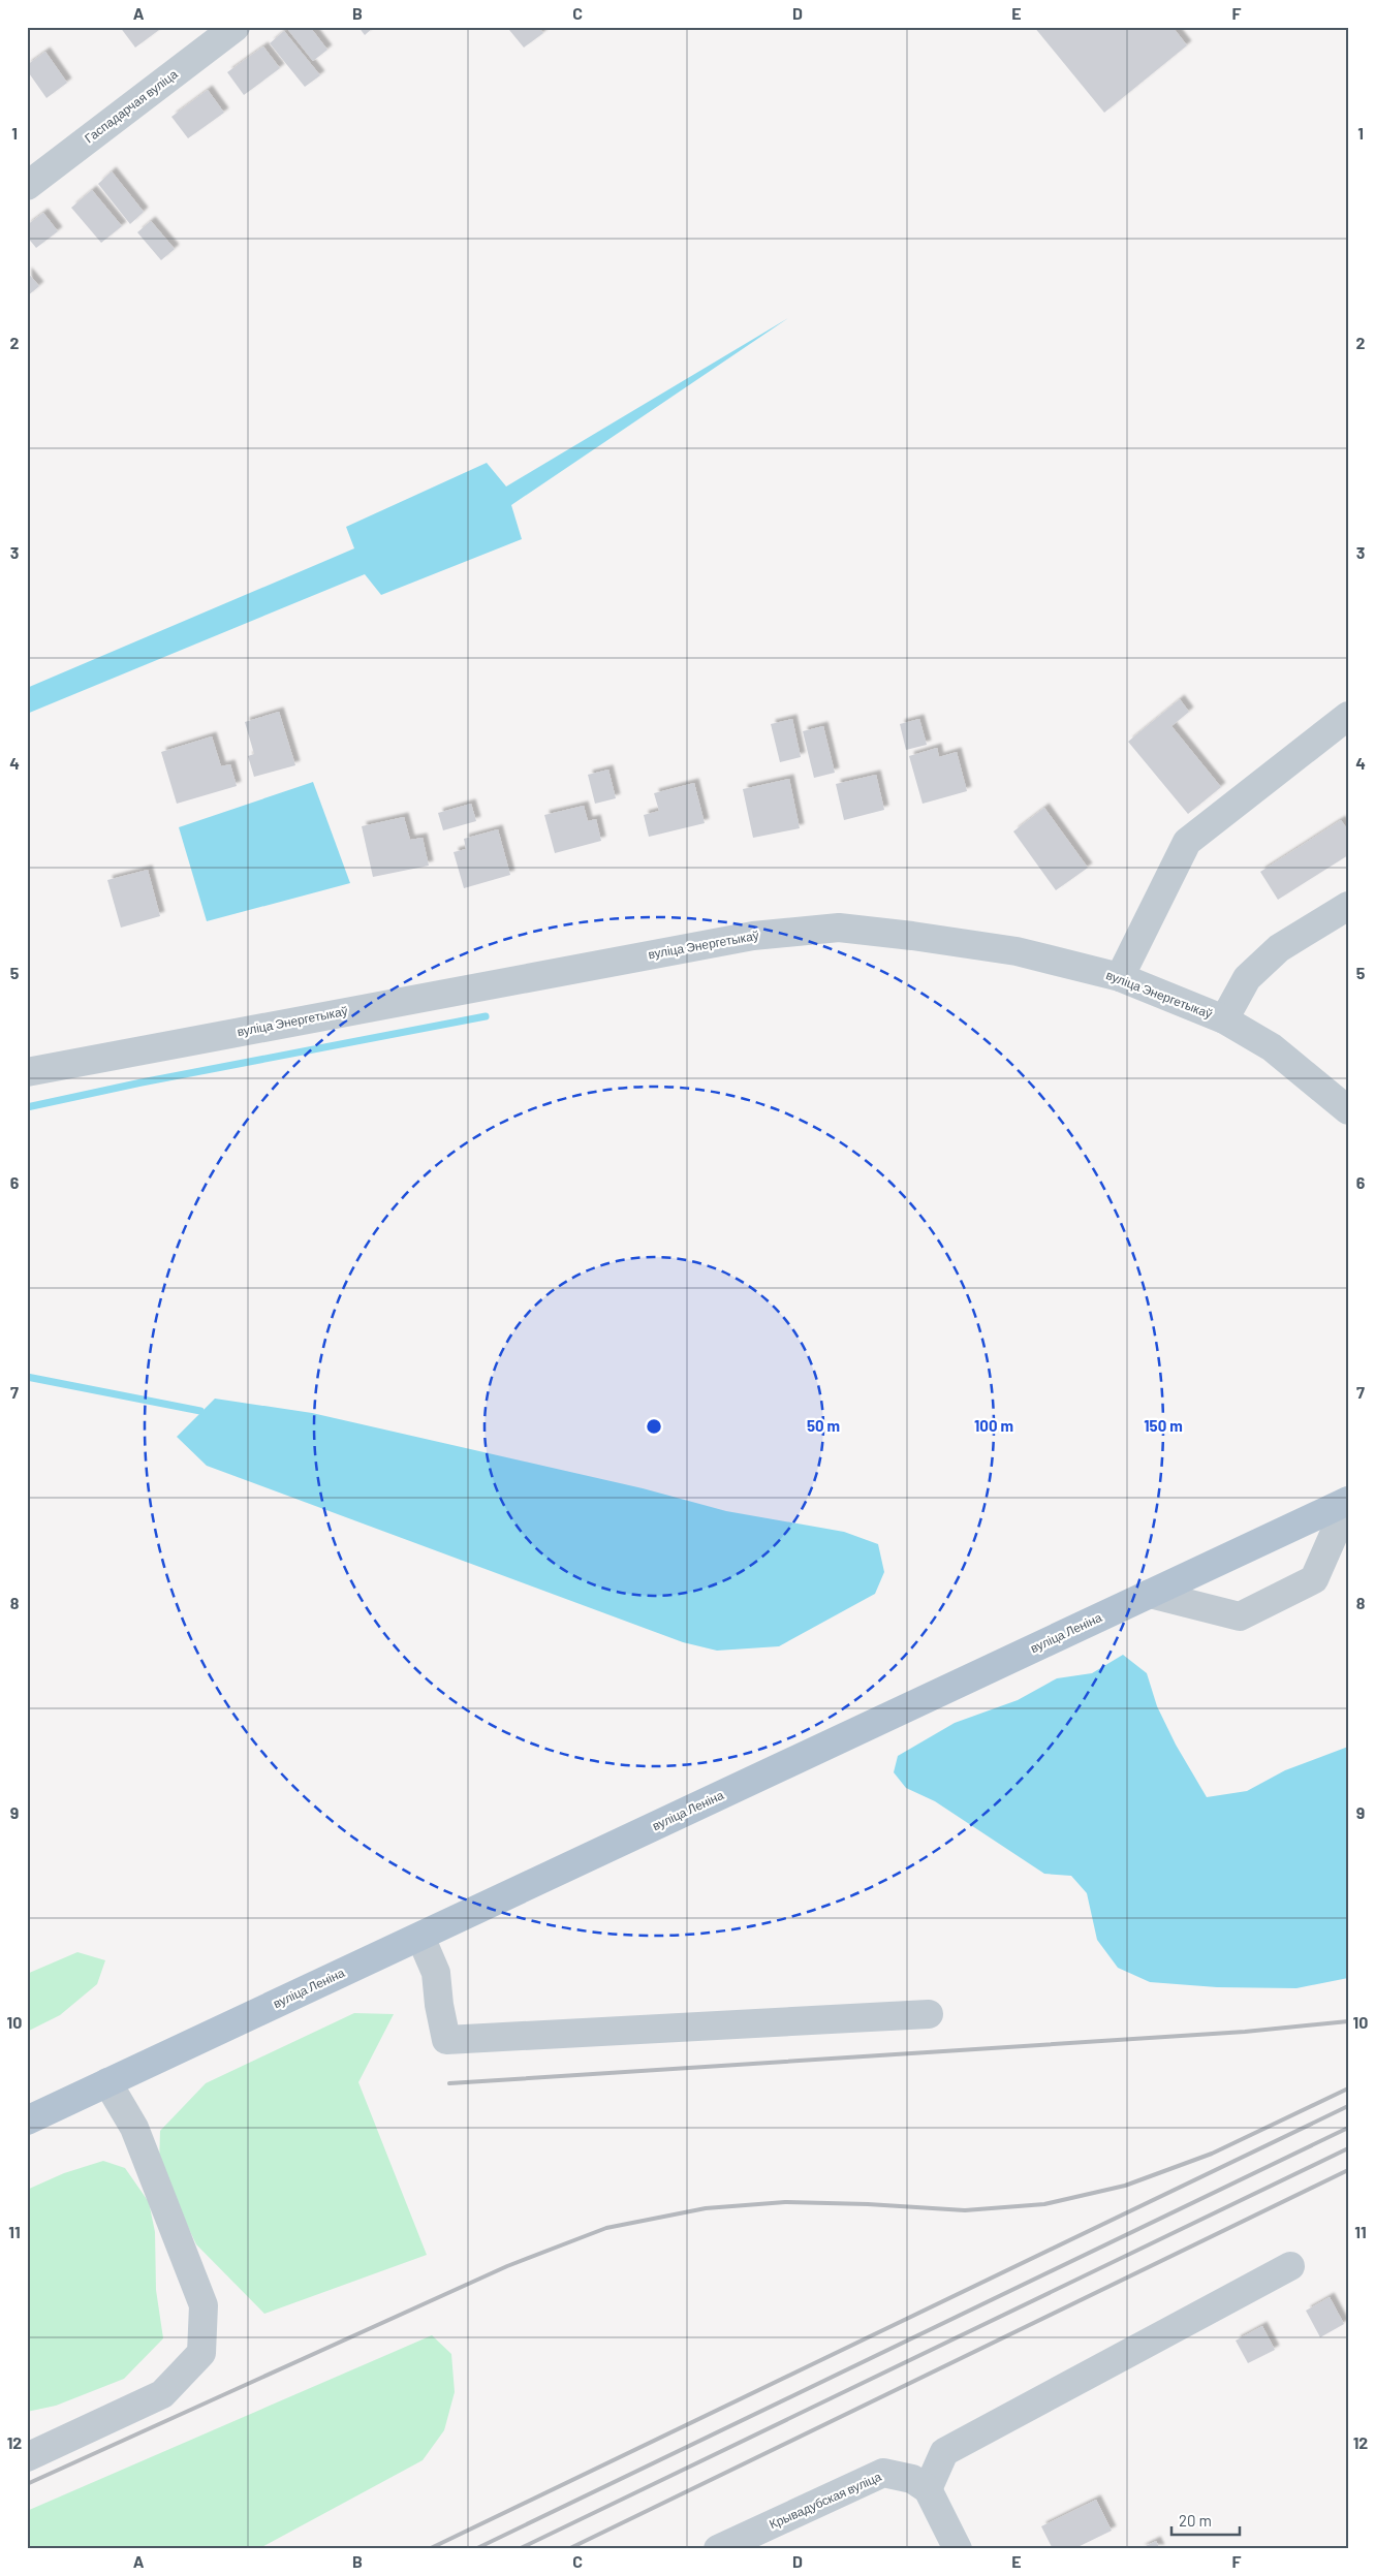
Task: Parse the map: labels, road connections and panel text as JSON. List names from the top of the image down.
{
  "streets": {
    "main road": ["вуліца Леніна"],
    "street": ["Гаспадарчая вуліца", "вуліца Энергетыкаў", "Крывадубская вуліца"]
  },
  "scale_bar": "20 m",
  "grid": {
    "columns": [
      "A",
      "B",
      "C",
      "D",
      "E",
      "F"
    ],
    "rows": [
      "1",
      "2",
      "3",
      "4",
      "5",
      "6",
      "7",
      "8",
      "9",
      "10",
      "11",
      "12"
    ]
  },
  "rings": ["50 m", "100 m", "150 m"]
}
